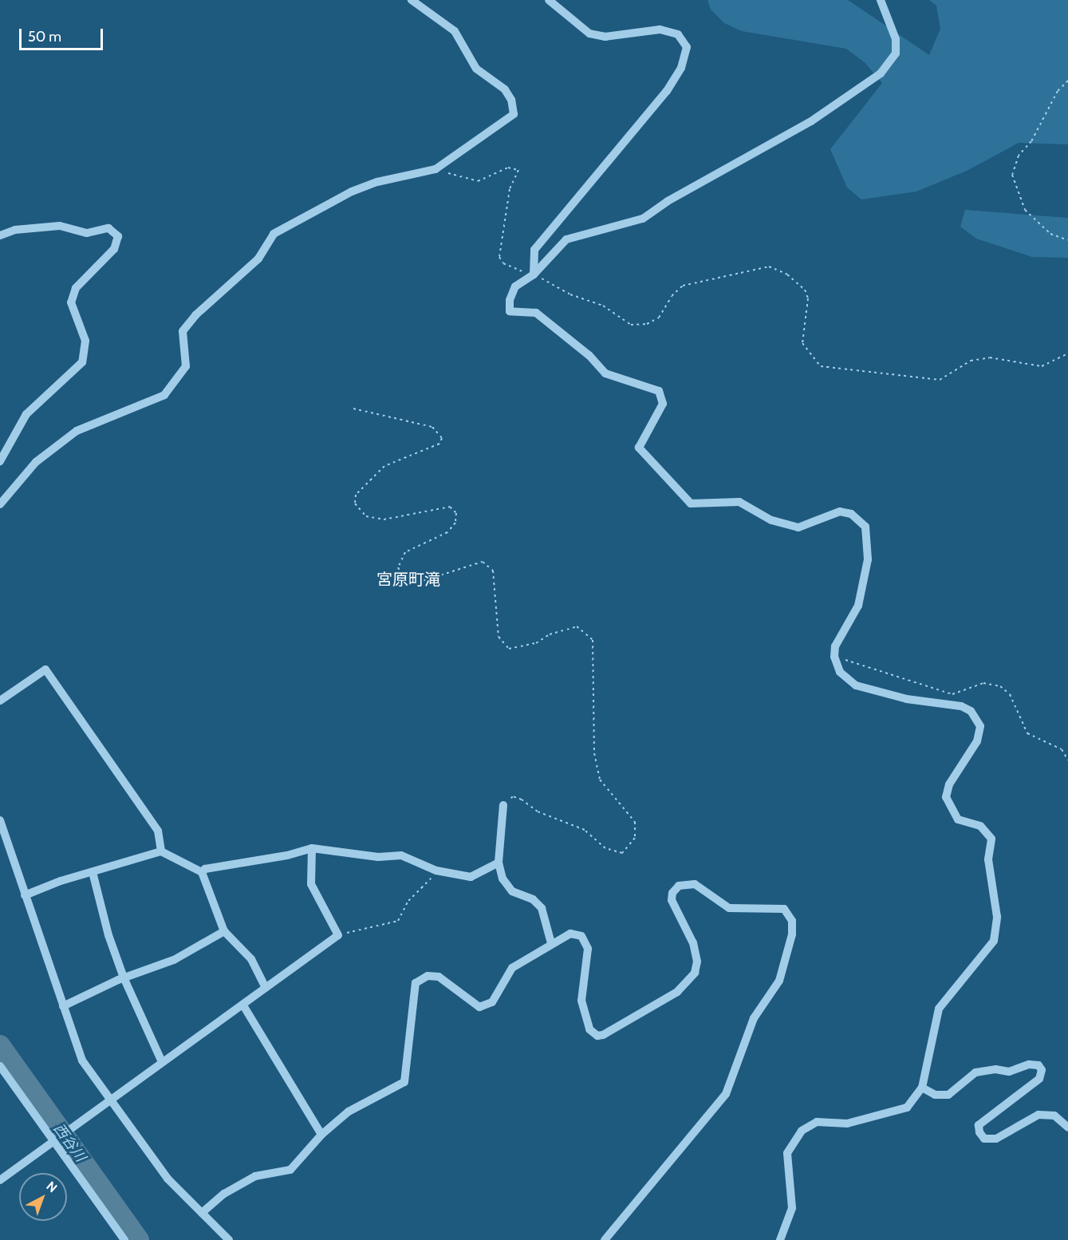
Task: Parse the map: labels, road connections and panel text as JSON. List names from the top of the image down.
{
  "districts": ["宮原町滝"],
  "water": ["西谷川"],
  "scale_bar": "50 m",
  "north": "top right"
}
